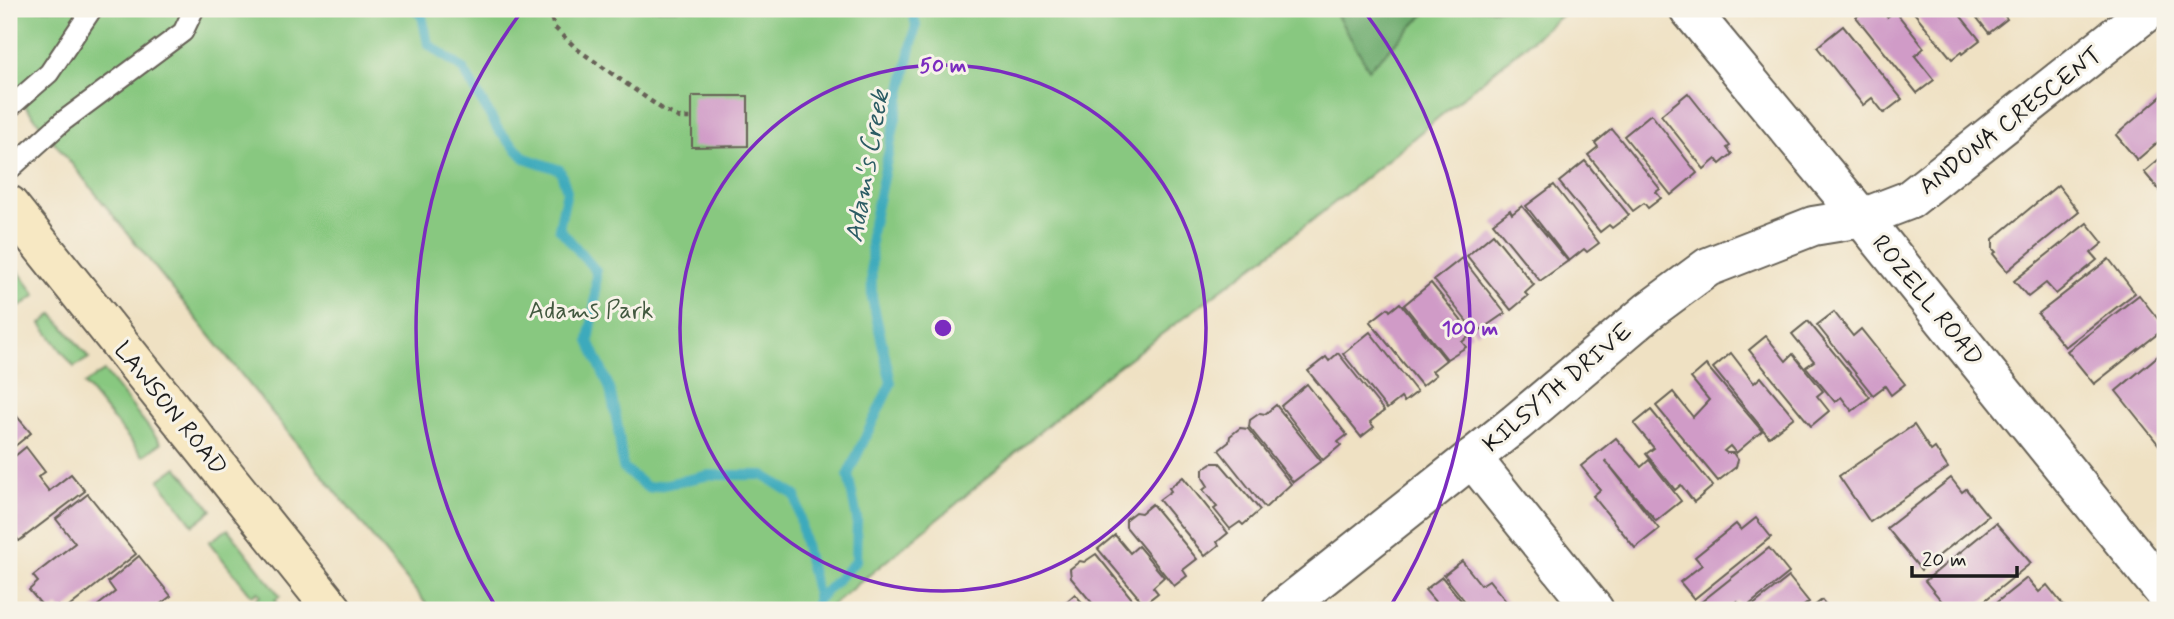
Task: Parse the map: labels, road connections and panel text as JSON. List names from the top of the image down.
{
  "streets": {
    "street": [
      "ANDONA CRESCENT",
      "ROZELL ROAD",
      "KILSYTH DRIVE",
      "LAWSON ROAD"
    ]
  },
  "crossings": [
    ["ANDONA CRESCENT", "ROZELL ROAD"],
    ["ANDONA CRESCENT", "KILSYTH DRIVE"],
    ["ROZELL ROAD", "KILSYTH DRIVE"]
  ],
  "water": ["Adam's Creek"],
  "parks": ["Adams Park"],
  "scale_bar": "20 m",
  "rings": ["50 m", "100 m"]
}
